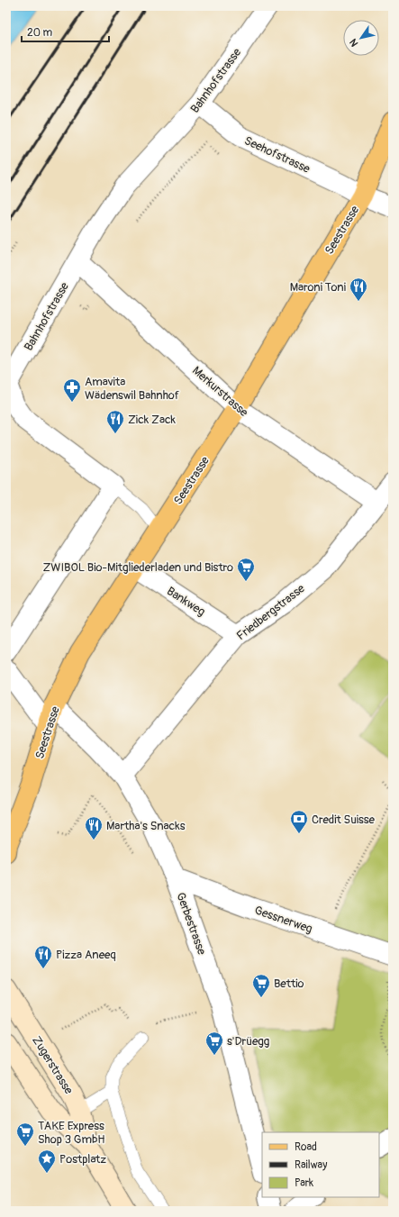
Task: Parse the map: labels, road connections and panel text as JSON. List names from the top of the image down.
{
  "streets": {
    "main road": ["Seestrasse", "Zugerstrasse"],
    "street": [
      "Bahnhofstrasse",
      "Seehofstrasse",
      "Merkurstrasse",
      "Bankweg",
      "Friedbergstrasse",
      "Gessnerweg",
      "Gerbestrasse"
    ]
  },
  "crossings": [
    ["Bahnhofstrasse", "Seehofstrasse"],
    ["Bahnhofstrasse", "Merkurstrasse"],
    ["Seehofstrasse", "Seestrasse"],
    ["Seestrasse", "Merkurstrasse"],
    ["Seestrasse", "Bankweg"],
    ["Seestrasse", "Gerbestrasse"],
    ["Merkurstrasse", "Friedbergstrasse"],
    ["Bankweg", "Friedbergstrasse"],
    ["Friedbergstrasse", "Gerbestrasse"],
    ["Gessnerweg", "Gerbestrasse"]
  ],
  "places": {
    "restaurant": [
      "Maroni Toni",
      "Zick Zack",
      "Martha's Snacks",
      "Pizza Aneeq"
    ],
    "pharmacy": ["Amavita Wädenswil Bahnhof"],
    "supermarket": [
      "ZWIBOL Bio-Mitgliederladen und Bistro",
      "Bettio",
      "s'Drüegg",
      "TAKE Express Shop 3 GmbH"
    ],
    "bank": ["Credit Suisse"],
    "place": ["Postplatz"]
  },
  "legend": ["Road", "Railway", "Park"],
  "scale_bar": "20 m",
  "north": "bottom left"
}
